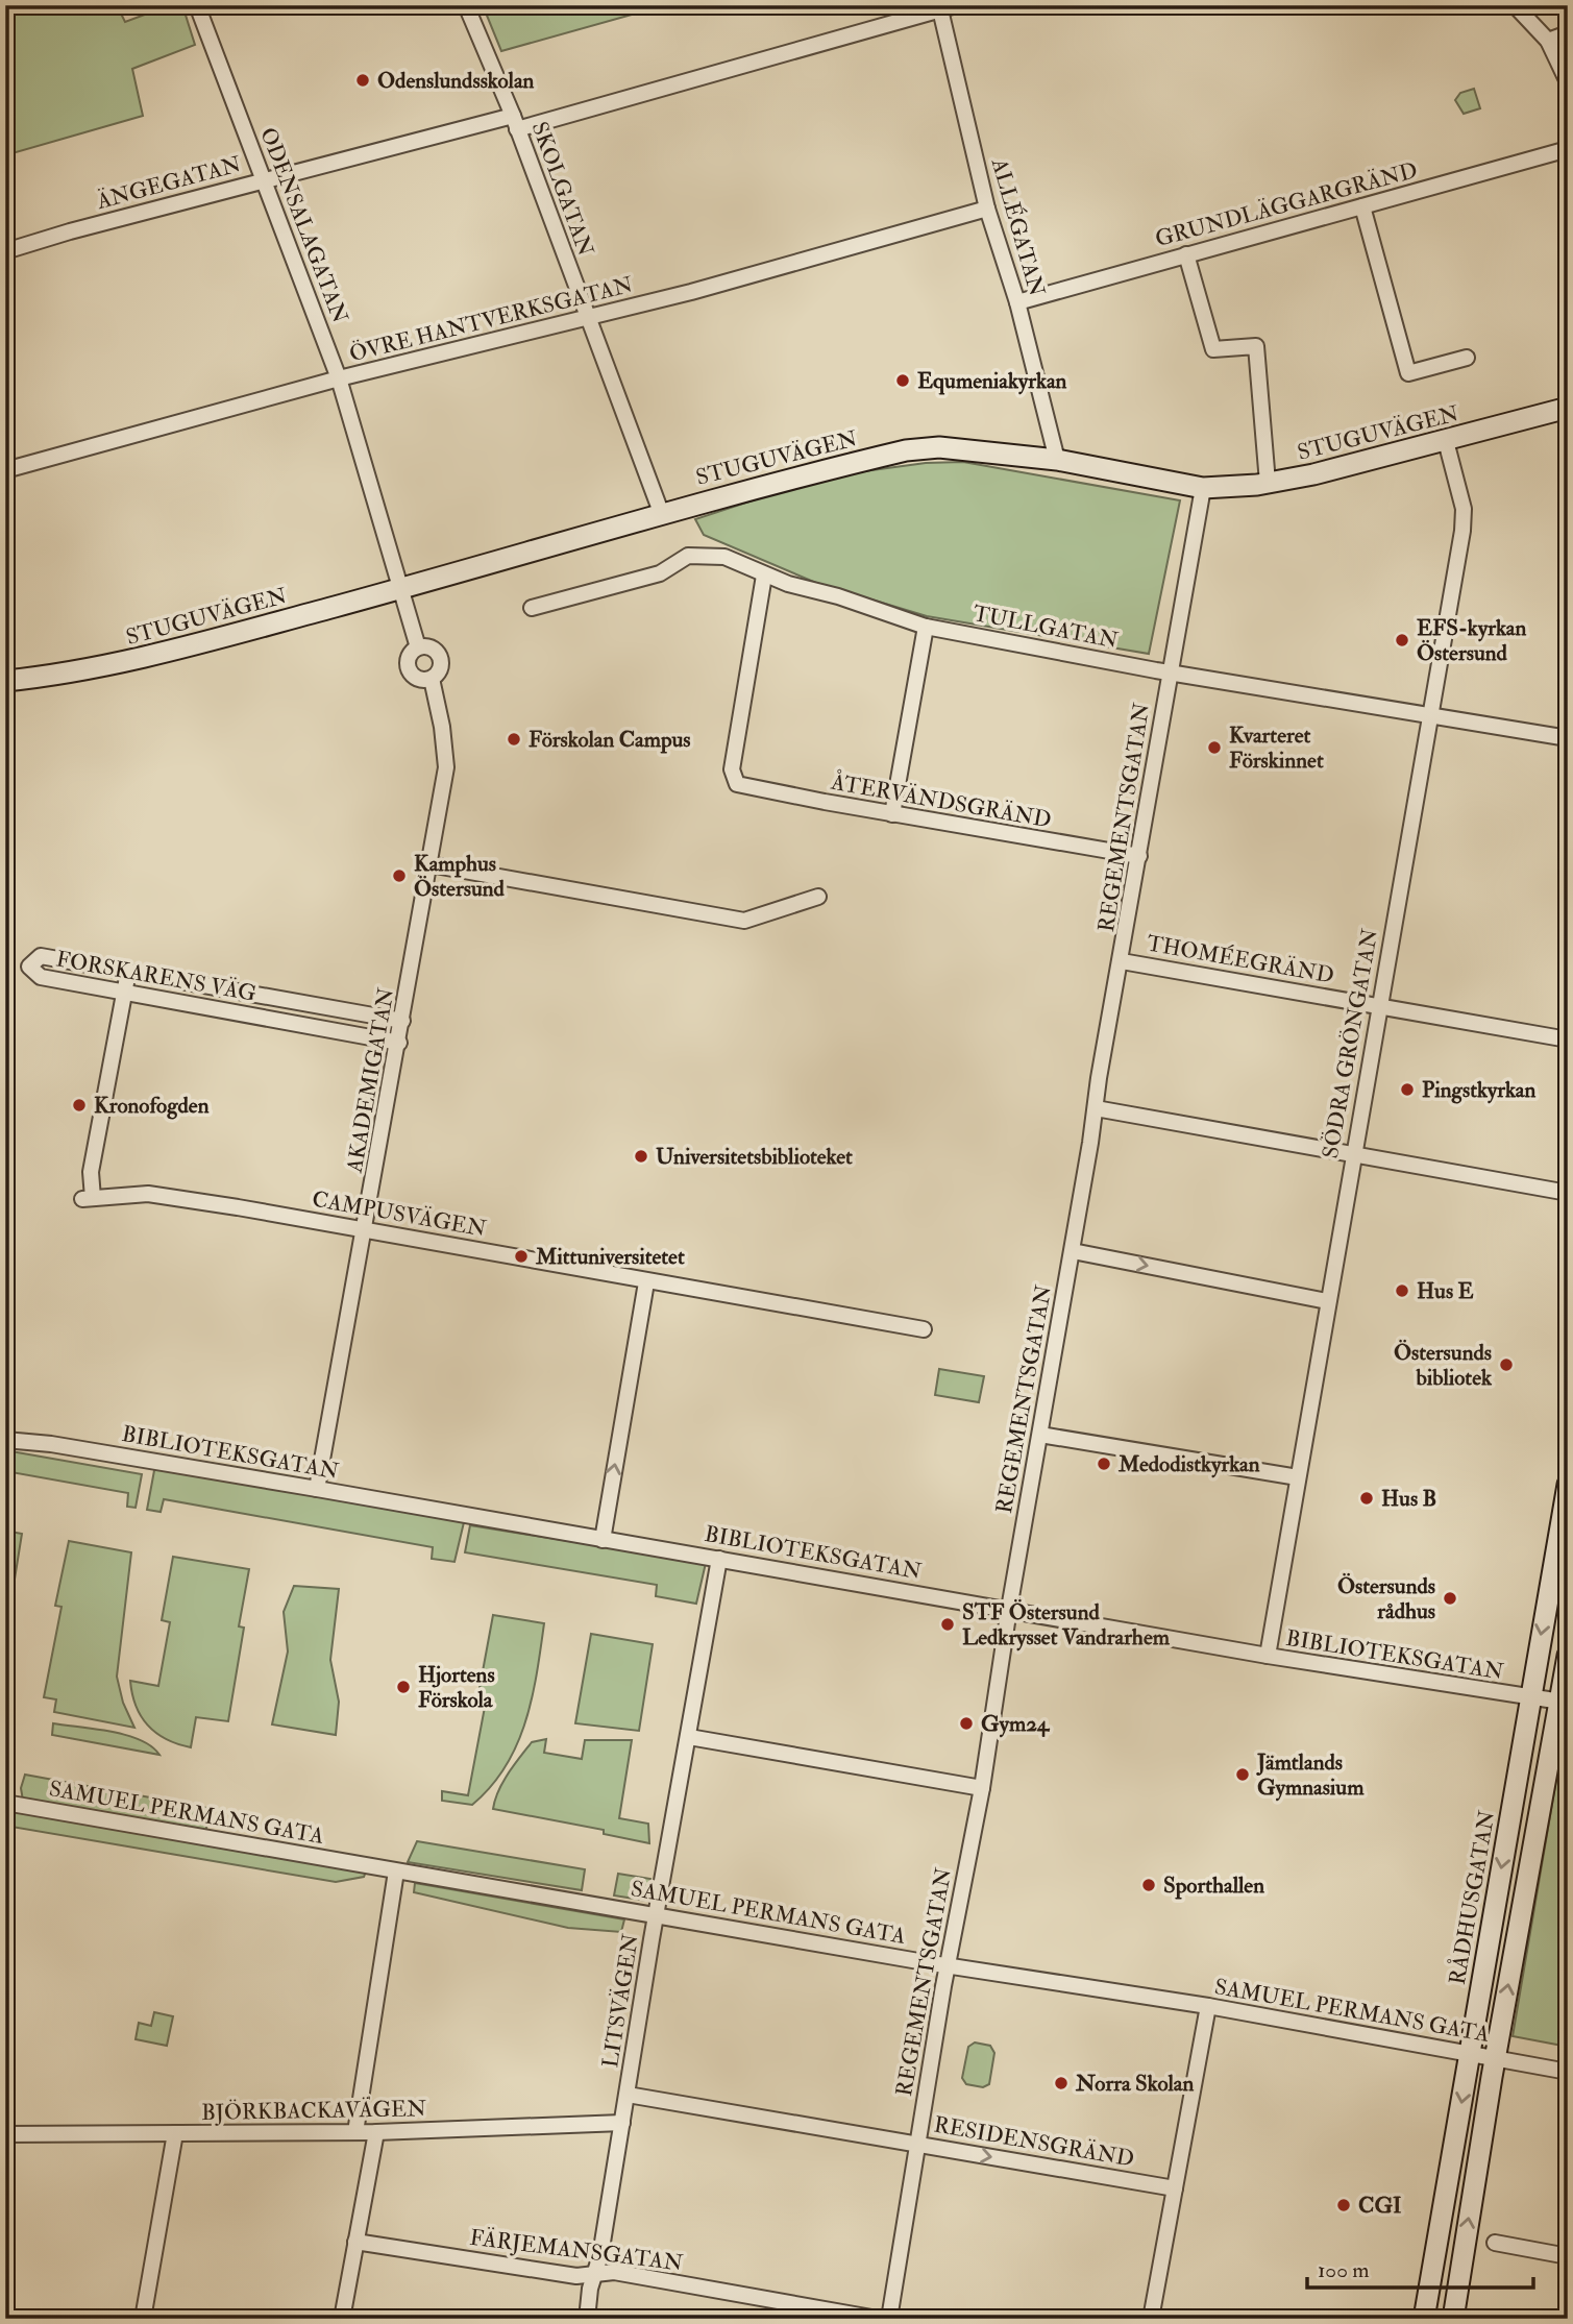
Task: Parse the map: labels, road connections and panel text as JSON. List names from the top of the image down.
{
  "streets": {
    "main road": ["STUGUVÄGEN", "RÅDHUSGATAN"],
    "street": [
      "ÄNGEGATAN",
      "SKOLGATAN",
      "GRUNDLÄGGARGRÄND",
      "ODENSALAGATAN",
      "ALLÉGATAN",
      "ÖVRE HANTVERKSGATAN",
      "TULLGATAN",
      "ÅTERVÄNDSGRÄND",
      "REGEMENTSGATAN",
      "THOMÉEGRÄND",
      "FORSKARENS VÄG",
      "SÖDRA GRÖNGATAN",
      "AKADEMIGATAN",
      "CAMPUSVÄGEN",
      "BIBLIOTEKSGATAN",
      "SAMUEL PERMANS GATA",
      "LITSVÄGEN",
      "BJÖRKBACKAVÄGEN",
      "RESIDENSGRÄND",
      "FÄRJEMANSGATAN"
    ]
  },
  "crossings": [
    ["ÄNGEGATAN", "SKOLGATAN"],
    ["ÄNGEGATAN", "ODENSALAGATAN"],
    ["ÄNGEGATAN", "ALLÉGATAN"],
    ["SKOLGATAN", "ÖVRE HANTVERKSGATAN"],
    ["SKOLGATAN", "STUGUVÄGEN"],
    ["GRUNDLÄGGARGRÄND", "ALLÉGATAN"],
    ["ODENSALAGATAN", "ÖVRE HANTVERKSGATAN"],
    ["ODENSALAGATAN", "STUGUVÄGEN"],
    ["ODENSALAGATAN", "AKADEMIGATAN"],
    ["ALLÉGATAN", "ÖVRE HANTVERKSGATAN"],
    ["ALLÉGATAN", "STUGUVÄGEN"],
    ["STUGUVÄGEN", "REGEMENTSGATAN"],
    ["STUGUVÄGEN", "SÖDRA GRÖNGATAN"],
    ["TULLGATAN", "ÅTERVÄNDSGRÄND"],
    ["TULLGATAN", "REGEMENTSGATAN"],
    ["TULLGATAN", "SÖDRA GRÖNGATAN"],
    ["ÅTERVÄNDSGRÄND", "REGEMENTSGATAN"],
    ["REGEMENTSGATAN", "THOMÉEGRÄND"],
    ["REGEMENTSGATAN", "BIBLIOTEKSGATAN"],
    ["REGEMENTSGATAN", "SAMUEL PERMANS GATA"],
    ["REGEMENTSGATAN", "RESIDENSGRÄND"],
    ["THOMÉEGRÄND", "SÖDRA GRÖNGATAN"],
    ["FORSKARENS VÄG", "AKADEMIGATAN"],
    ["FORSKARENS VÄG", "CAMPUSVÄGEN"],
    ["SÖDRA GRÖNGATAN", "BIBLIOTEKSGATAN"],
    ["AKADEMIGATAN", "CAMPUSVÄGEN"],
    ["AKADEMIGATAN", "BIBLIOTEKSGATAN"],
    ["BIBLIOTEKSGATAN", "RÅDHUSGATAN"],
    ["BIBLIOTEKSGATAN", "LITSVÄGEN"],
    ["SAMUEL PERMANS GATA", "RÅDHUSGATAN"],
    ["SAMUEL PERMANS GATA", "LITSVÄGEN"],
    ["LITSVÄGEN", "BJÖRKBACKAVÄGEN"],
    ["LITSVÄGEN", "RESIDENSGRÄND"],
    ["LITSVÄGEN", "FÄRJEMANSGATAN"]
  ],
  "one_way": ["RESIDENSGRÄND"],
  "places": [
    "Odenslundsskolan",
    "Equmeniakyrkan",
    "EFS-kyrkan Östersund",
    "Förskolan Campus",
    "Kvarteret Förskinnet",
    "Kamphus Östersund",
    "Pingstkyrkan",
    "Kronofogden",
    "Universitetsbiblioteket",
    "Mittuniversitetet",
    "Hus E",
    "Östersunds bibliotek",
    "Medodistkyrkan",
    "Hus B",
    "Östersunds rådhus",
    "STF Östersund Ledkrysset Vandrarhem",
    "Hjortens Förskola",
    "Gym24",
    "Jämtlands Gymnasium",
    "Sporthallen",
    "Norra Skolan",
    "CGI"
  ],
  "scale_bar": "100 m"
}
